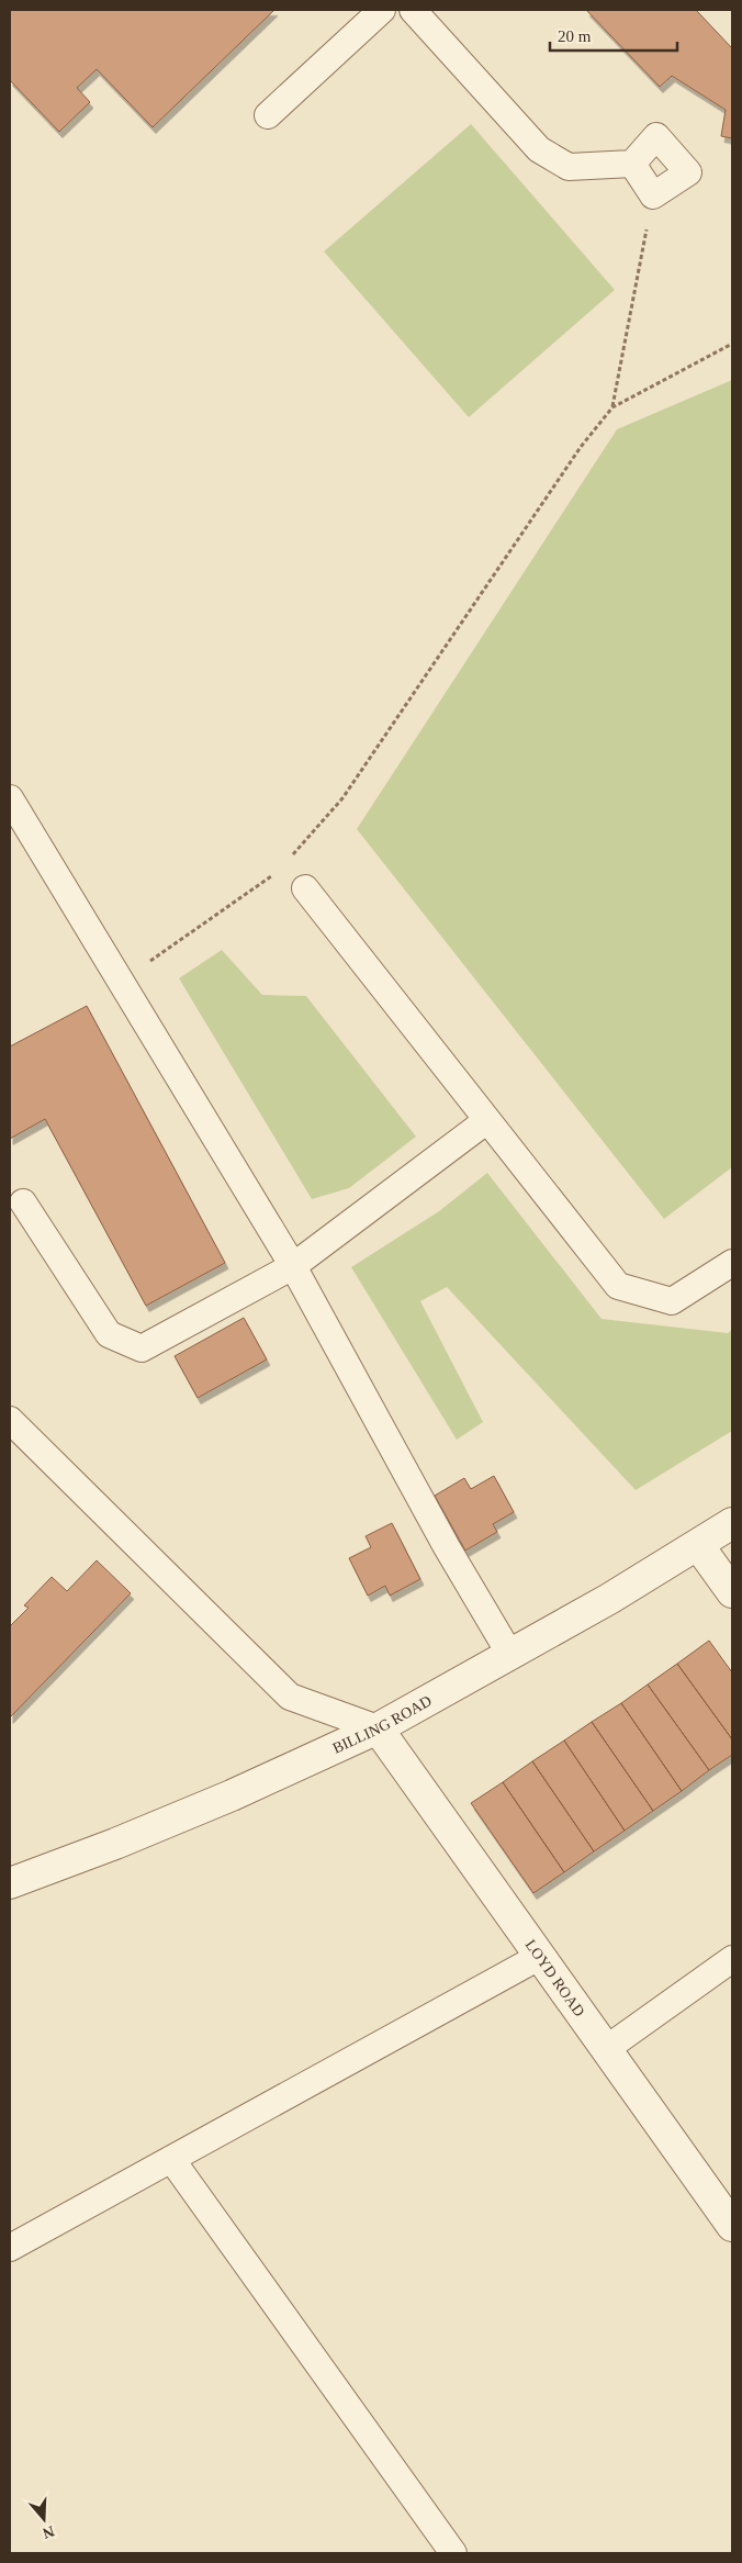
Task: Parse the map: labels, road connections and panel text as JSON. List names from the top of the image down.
{
  "streets": {
    "street": ["BILLING ROAD", "LOYD ROAD"]
  },
  "crossings": [
    ["BILLING ROAD", "LOYD ROAD"]
  ],
  "scale_bar": "20 m",
  "north": "bottom"
}
